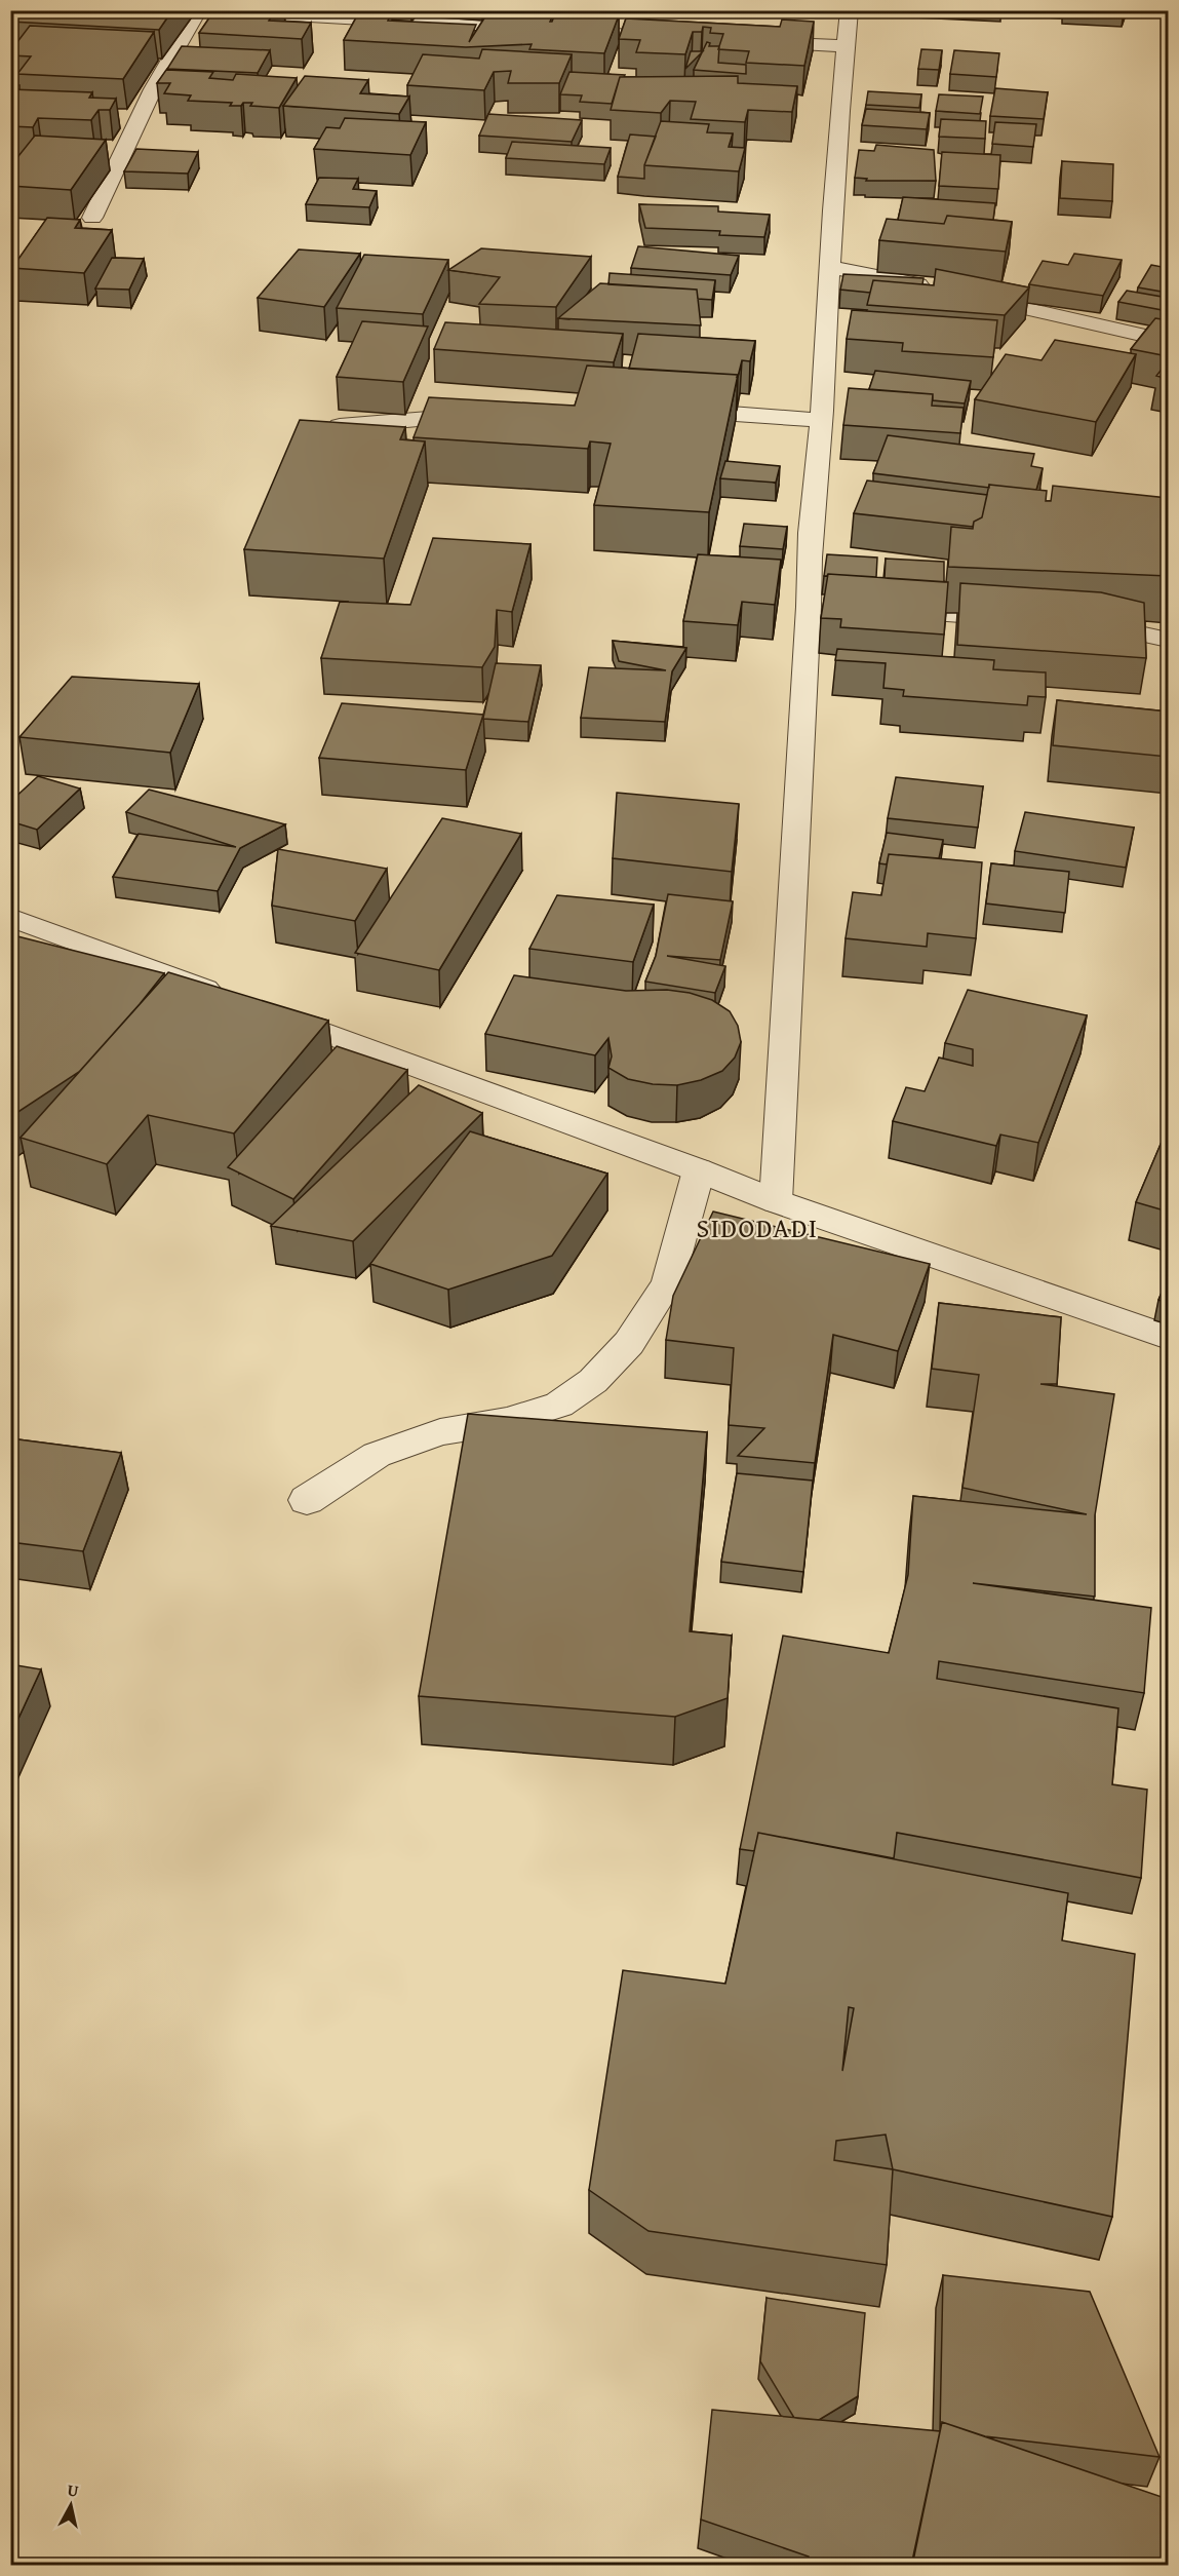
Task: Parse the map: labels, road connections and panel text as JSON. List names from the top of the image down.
{
  "districts": ["SIDODADI"],
  "north": "top"
}
